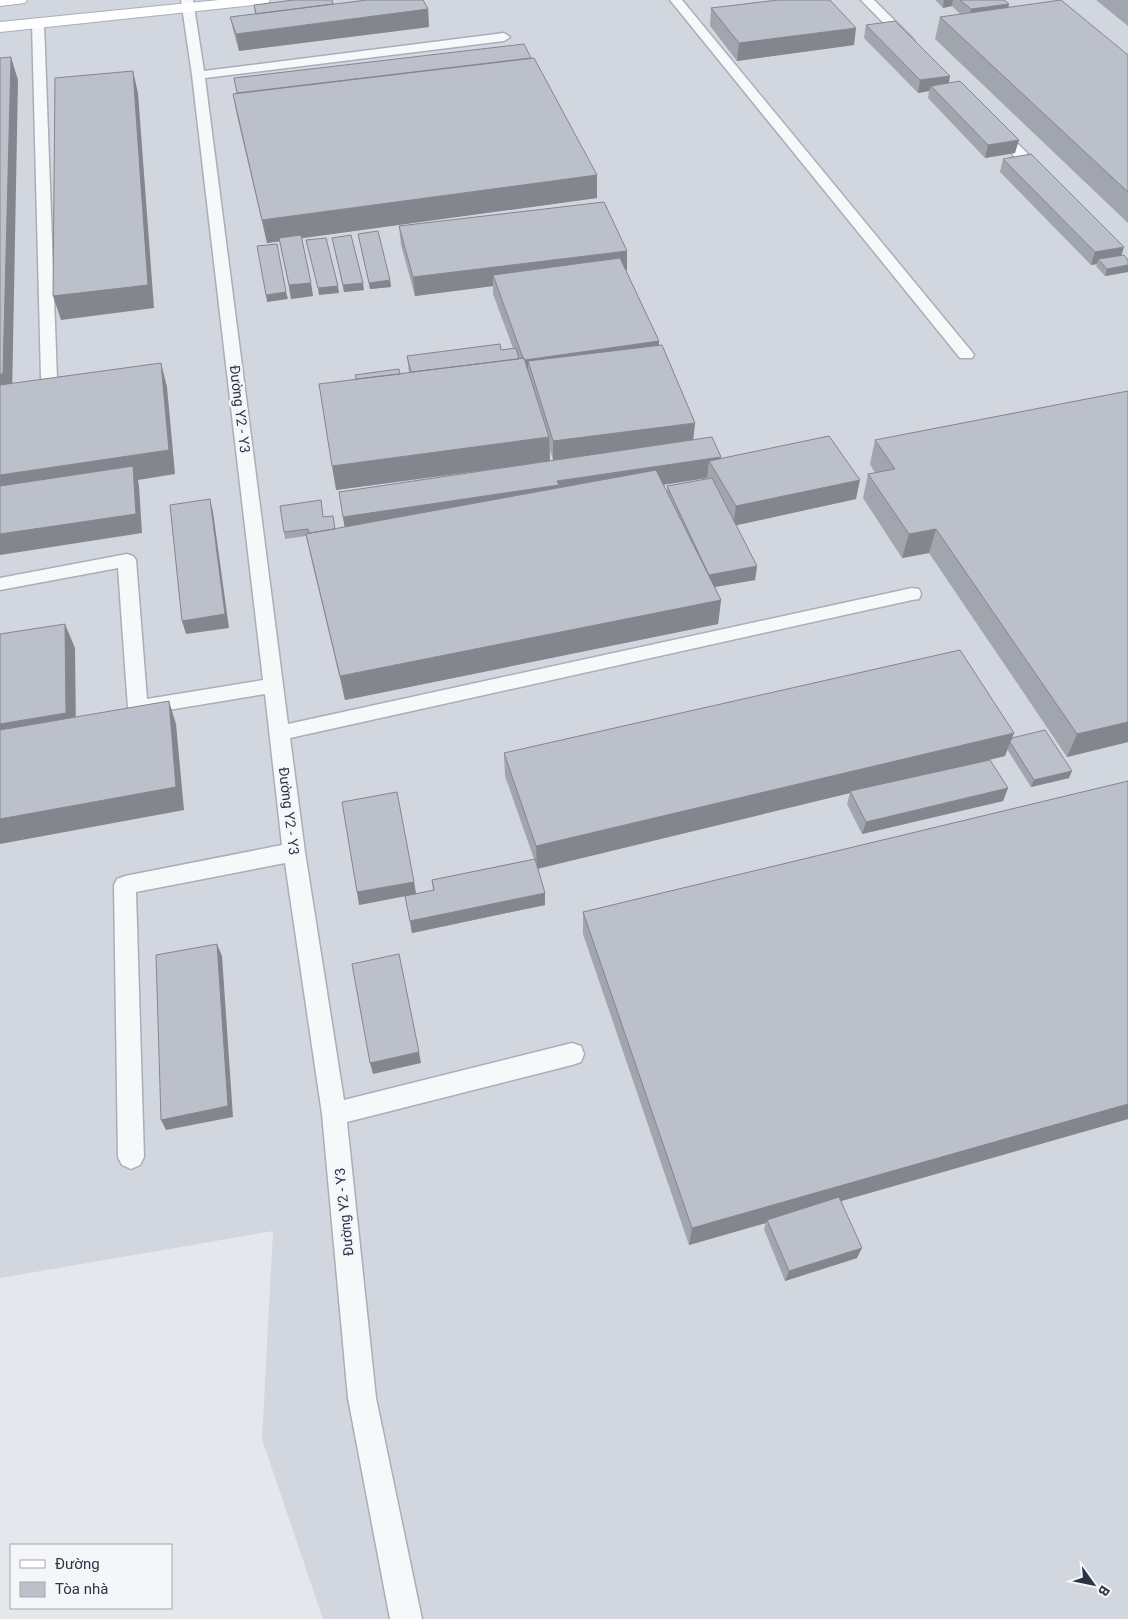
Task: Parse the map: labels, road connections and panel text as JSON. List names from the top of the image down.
{
  "streets": {
    "lane": ["Đường Y2 - Y3"]
  },
  "legend": ["Đường", "Tòa nhà"],
  "north": "bottom right"
}
